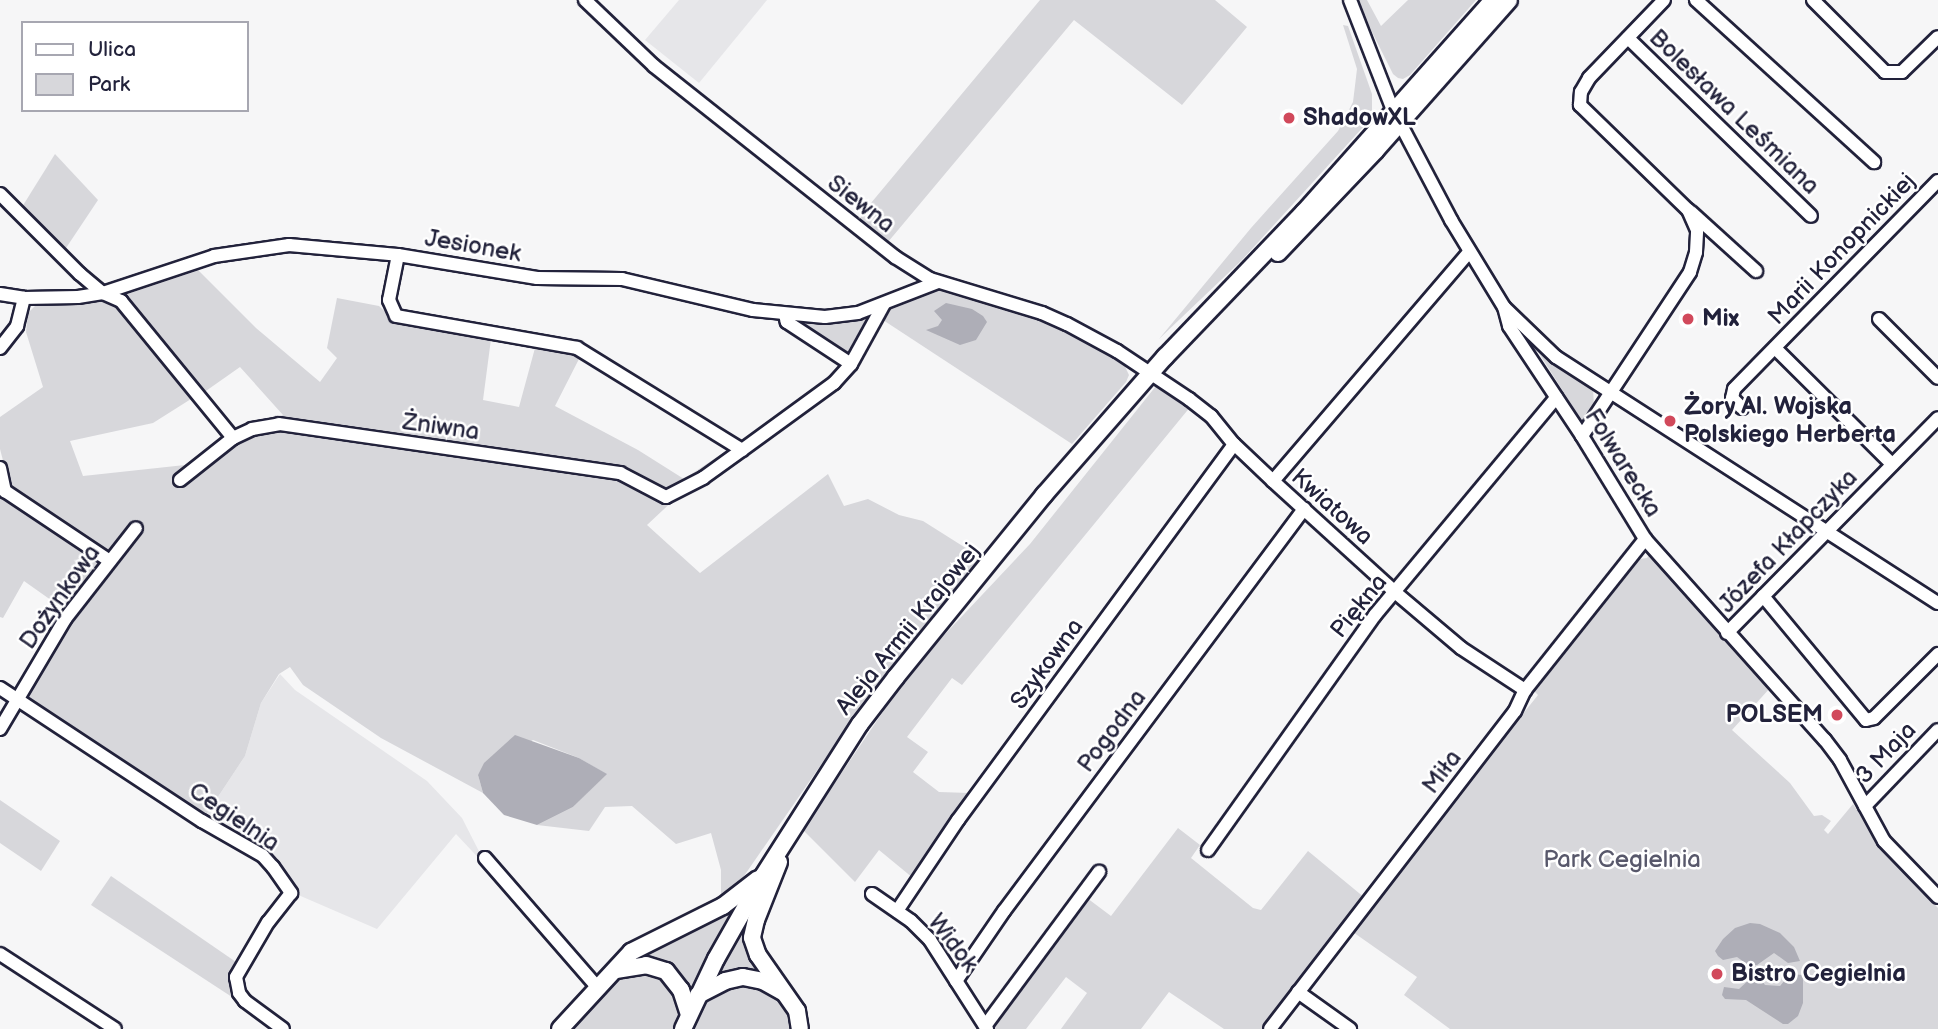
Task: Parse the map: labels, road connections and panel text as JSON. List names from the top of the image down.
{
  "streets": {
    "main road": ["Aleja Armii Krajowej"],
    "street": [
      "Bolesława Leśmiana",
      "Siewna",
      "Jesionek",
      "Marii Konopnickiej",
      "Żniwna",
      "Folwarecka",
      "Kwiatowa",
      "Józefa Kłapczyka",
      "Dożynkowa",
      "Piękna",
      "Szykowna",
      "Pogodna",
      "3 Maja",
      "Miła",
      "Cegielnia",
      "Widok"
    ]
  },
  "crossings": [
    ["Siewna", "Jesionek"],
    ["Siewna", "Kwiatowa"],
    ["Siewna", "Aleja Armii Krajowej"],
    ["Jesionek", "Żniwna"],
    ["Folwarecka", "Józefa Kłapczyka"],
    ["Folwarecka", "Piękna"],
    ["Folwarecka", "Aleja Armii Krajowej"],
    ["Folwarecka", "3 Maja"],
    ["Folwarecka", "Miła"],
    ["Kwiatowa", "Piękna"],
    ["Kwiatowa", "Aleja Armii Krajowej"],
    ["Kwiatowa", "Szykowna"],
    ["Kwiatowa", "Pogodna"],
    ["Kwiatowa", "Miła"],
    ["Dożynkowa", "Cegielnia"],
    ["Szykowna", "Widok"],
    ["Pogodna", "Widok"]
  ],
  "parks": ["Park Cegielnia"],
  "places": [
    "ShadowXL",
    "Mix",
    "Żory Al. Wojska Polskiego Herberta",
    "POLSEM",
    "Bistro Cegielnia"
  ],
  "legend": ["Ulica", "Park"]
}
